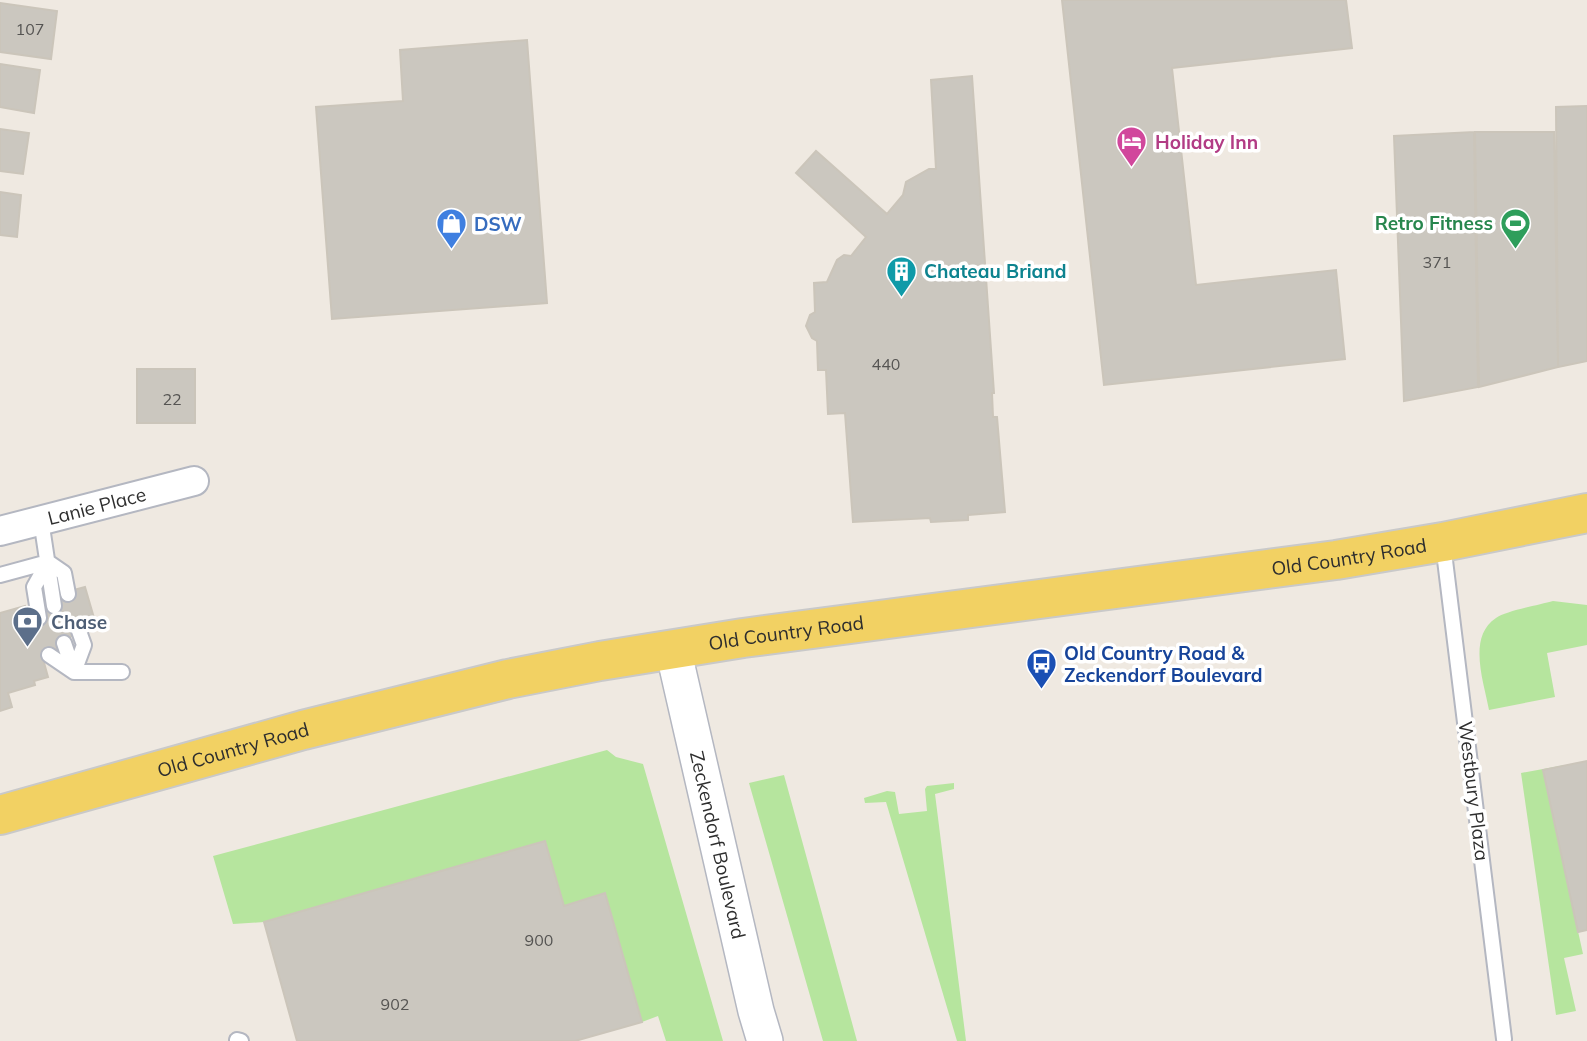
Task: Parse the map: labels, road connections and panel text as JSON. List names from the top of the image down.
{
  "streets": {
    "main road": ["Old Country Road"],
    "street": ["Lanie Place", "Zeckendorf Boulevard"],
    "lane": ["Westbury Plaza"]
  },
  "crossings": [
    ["Old Country Road", "Westbury Plaza"],
    ["Old Country Road", "Zeckendorf Boulevard"]
  ],
  "places": {
    "hotel": ["Holiday Inn"],
    "sports": ["Retro Fitness"],
    "shop": ["DSW"],
    "building": ["Chateau Briand"],
    "bank": ["Chase"],
    "bus stop": ["Old Country Road & Zeckendorf Boulevard"]
  },
  "house_numbers": [
    "107",
    "371",
    "440",
    "22",
    "900",
    "902"
  ]
}
